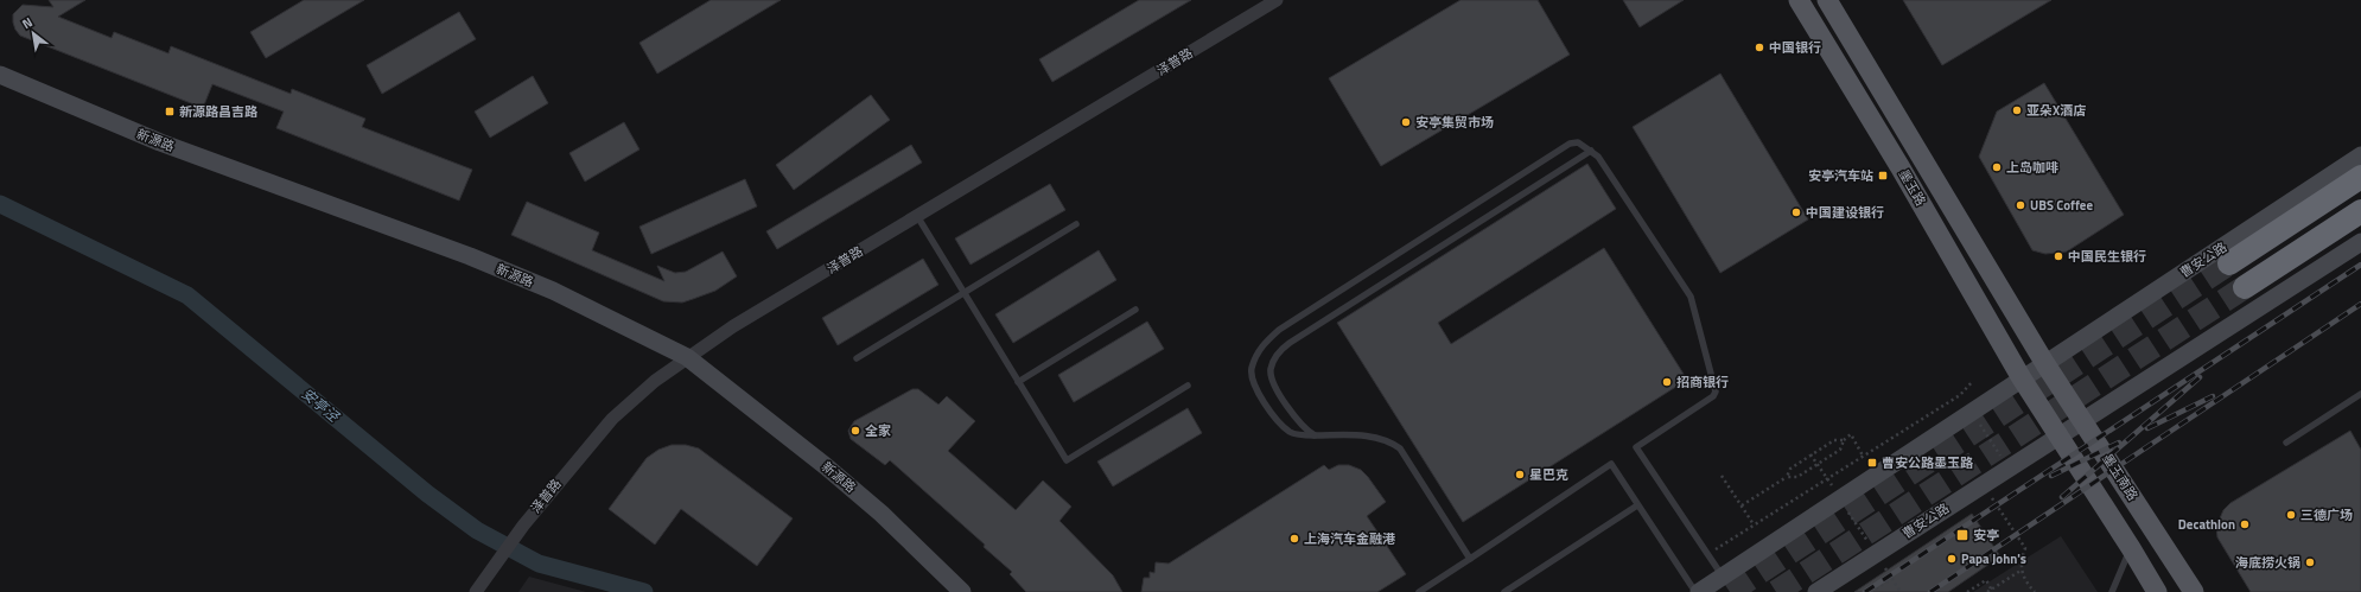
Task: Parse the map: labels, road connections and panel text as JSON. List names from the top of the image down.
{
  "streets": {
    "highway": ["曹安公路"],
    "main road": ["新源路", "墨玉路", "墨玉南路"],
    "street": ["泽普路"]
  },
  "crossings": [
    ["泽普路", "新源路"],
    ["墨玉路", "曹安公路"],
    ["墨玉路", "墨玉南路"],
    ["曹安公路", "墨玉南路"]
  ],
  "water": ["安亭泾"],
  "places": {
    "other": [
      "中国银行",
      "亚朵X酒店",
      "安亭集贸市场",
      "上岛咖啡",
      "UBS Coffee",
      "中国建设银行",
      "中国民生银行",
      "招商银行",
      "全家",
      "星巴克",
      "三德广场",
      "Decathlon",
      "上海汽车金融港",
      "Papa John's",
      "海底捞火锅"
    ],
    "transit": [
      "新源路昌吉路",
      "安亭汽车站",
      "曹安公路墨玉路",
      "安亭"
    ]
  },
  "north": "top left"
}
